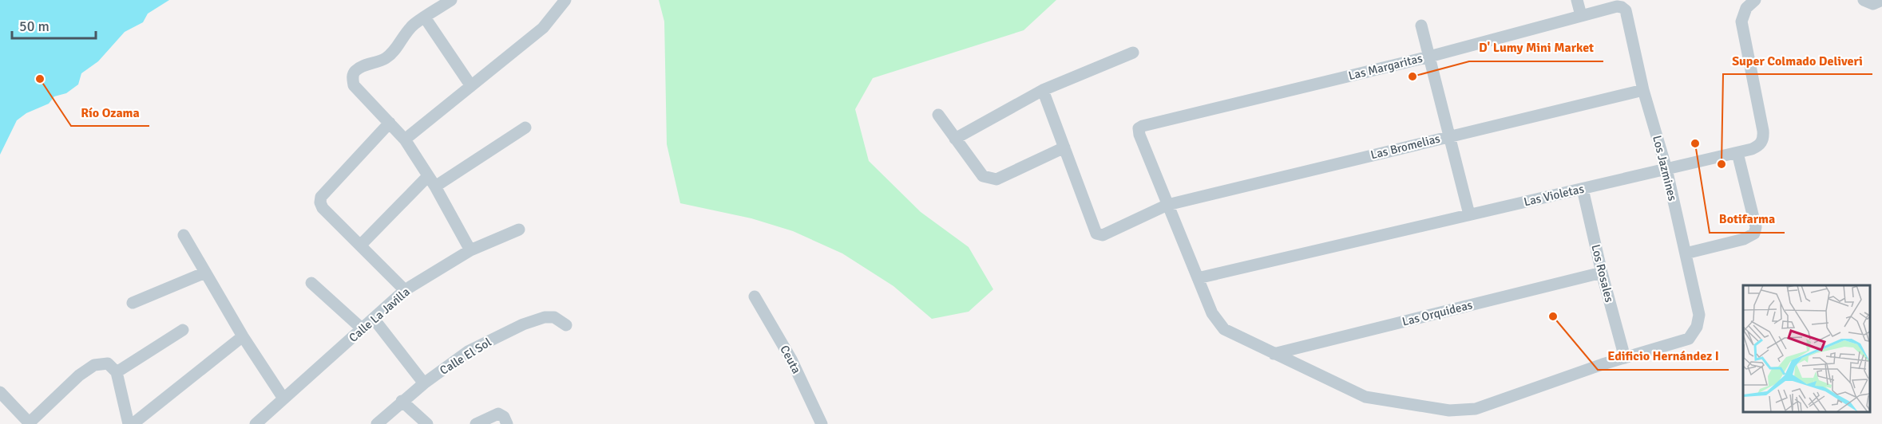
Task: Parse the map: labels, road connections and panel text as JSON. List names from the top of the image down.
{
  "streets": {
    "street": [
      "Las Margaritas",
      "Las Bromelias",
      "Los Jazmines",
      "Las Violetas",
      "Los Rosales",
      "Las Orquideas",
      "Calle La Javilla",
      "Calle El Sol",
      "Ceuta"
    ]
  },
  "crossings": [
    ["Las Margaritas", "Las Bromelias"],
    ["Las Margaritas", "Los Jazmines"],
    ["Las Bromelias", "Los Jazmines"],
    ["Los Jazmines", "Las Violetas"],
    ["Los Jazmines", "Los Rosales"],
    ["Las Violetas", "Los Rosales"],
    ["Los Rosales", "Las Orquideas"]
  ],
  "places": [
    "D' Lumy Mini Market",
    "Río Ozama",
    "Botifarma",
    "Super Colmado Deliveri",
    "Edificio Hernández I"
  ],
  "scale_bar": "50 m"
}
